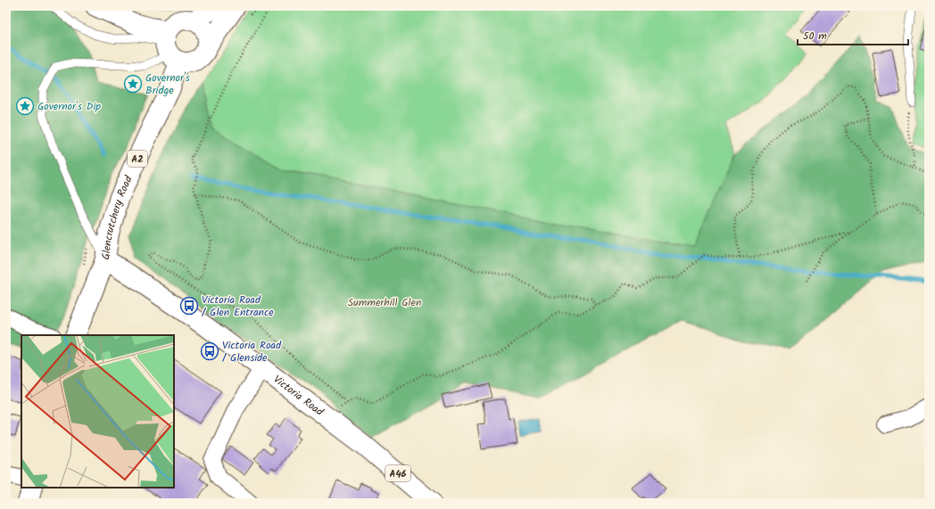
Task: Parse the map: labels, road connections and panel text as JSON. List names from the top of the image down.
{
  "streets": {
    "main road": [
      "A2",
      "Glencrutchery Road",
      "Victoria Road",
      "A46"
    ]
  },
  "crossings": [
    ["Glencrutchery Road", "Victoria Road"]
  ],
  "parks": ["Summerhill Glen"],
  "places": {
    "place": ["Governor's Bridge", "Governor's Dip"],
    "bus stop": ["Victoria Road / Glen Entrance", "Victoria Road / Glenside"]
  },
  "scale_bar": "50 m"
}
